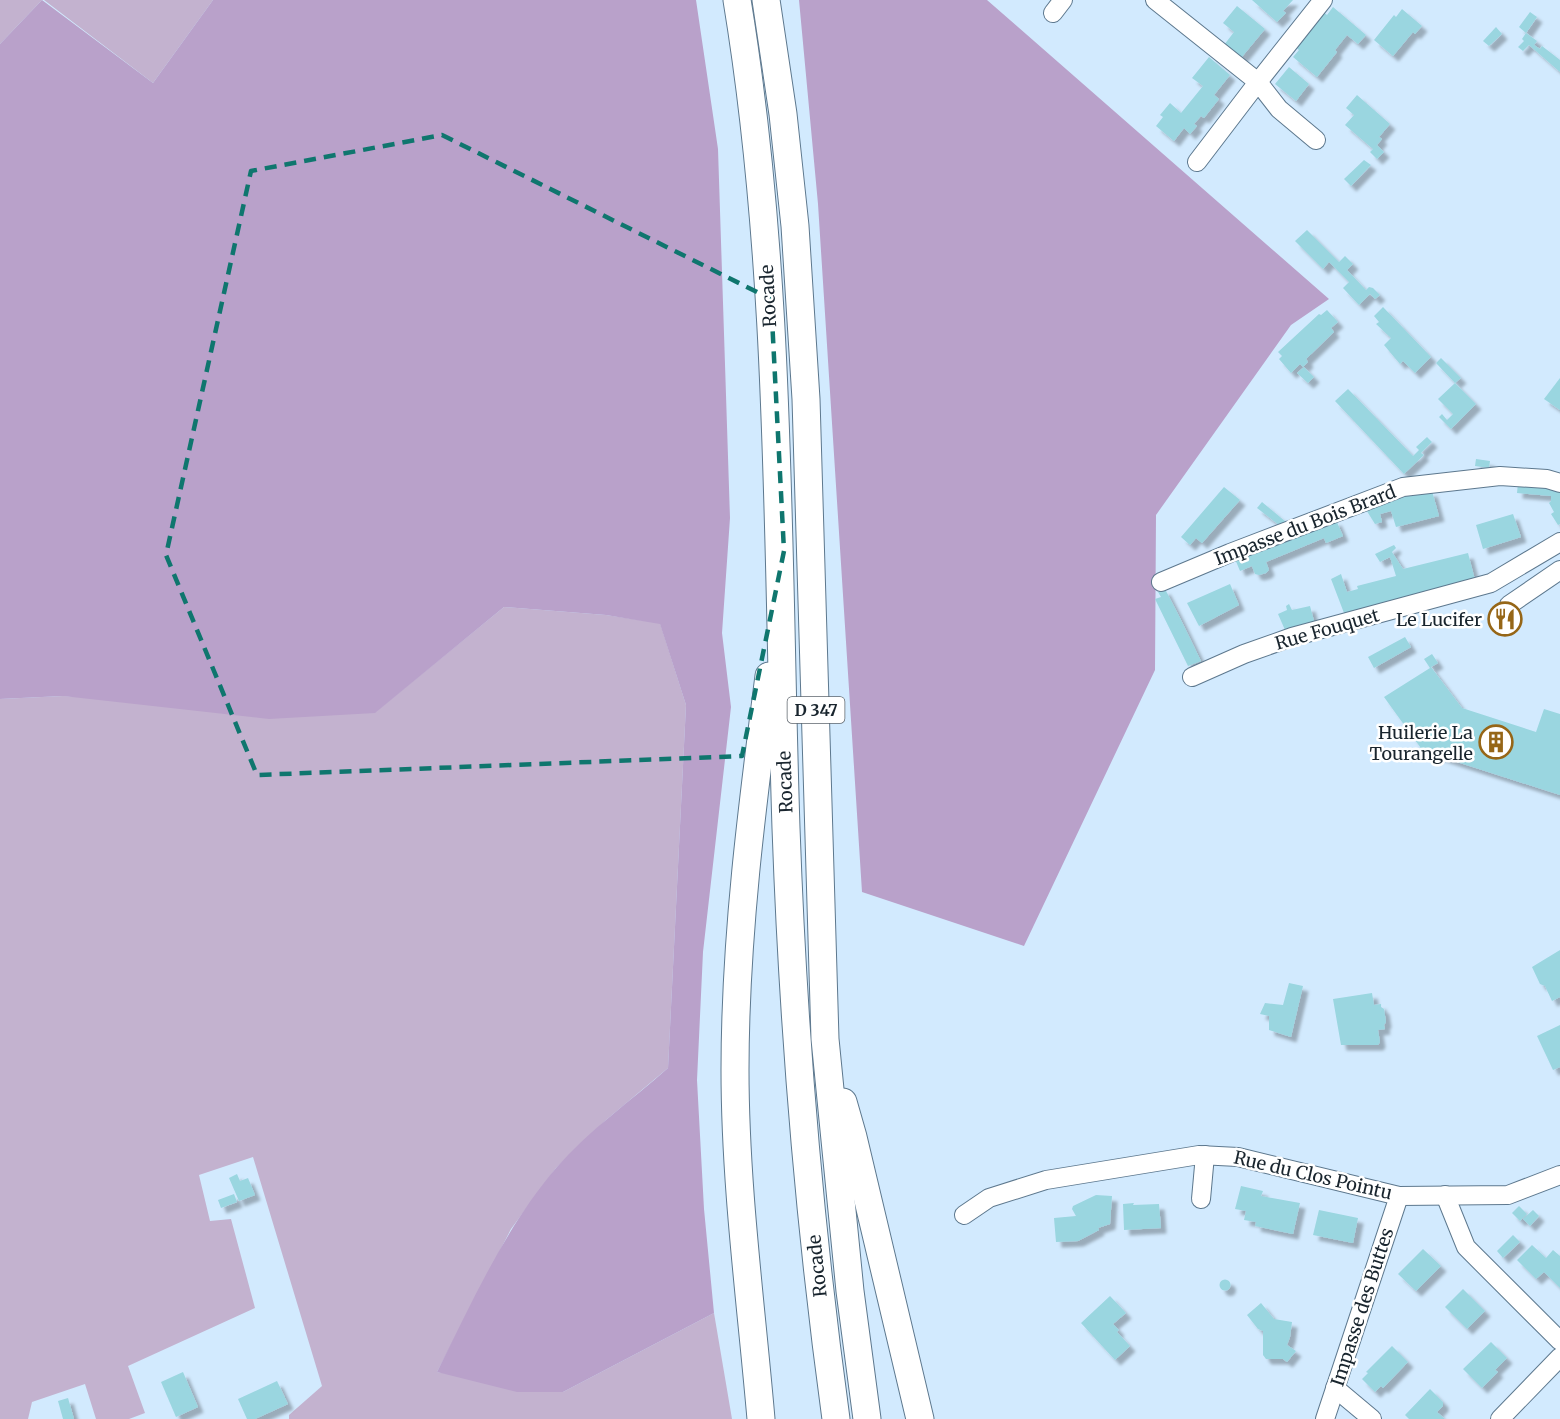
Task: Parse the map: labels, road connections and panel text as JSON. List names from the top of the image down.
{
  "streets": {
    "highway": ["Rocade", "D 347"],
    "street": [
      "Impasse du Bois Brard",
      "Rue Fouquet",
      "Rue du Clos Pointu",
      "Impasse des Buttes"
    ]
  },
  "crossings": [
    ["Rue du Clos Pointu", "Impasse des Buttes"]
  ],
  "places": {
    "restaurant": ["Le Lucifer"],
    "building": ["Huilerie La Tourangelle"]
  }
}
